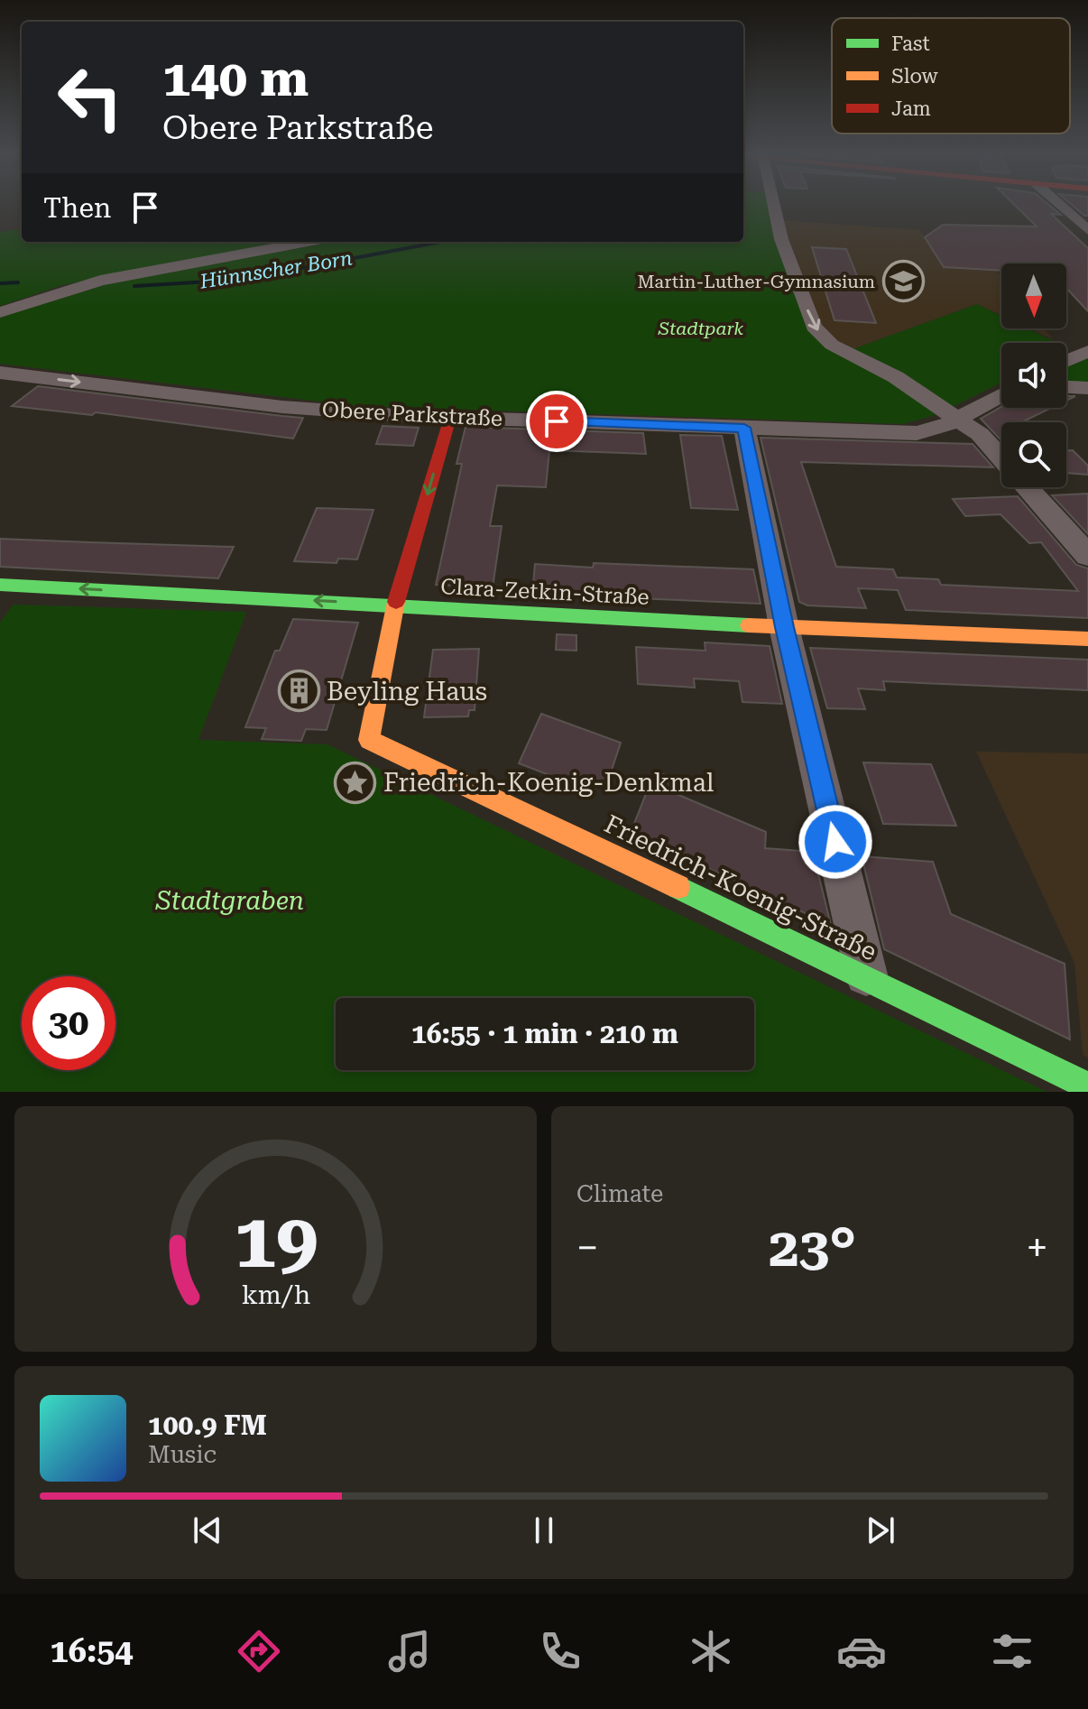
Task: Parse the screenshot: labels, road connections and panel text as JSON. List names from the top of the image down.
{
  "streets": {
    "street": ["Obere Parkstraße", "Clara-Zetkin-Straße", "Friedrich-Koenig-Straße"]
  },
  "crossings": [
    ["Clara-Zetkin-Straße", "Friedrich-Koenig-Straße"]
  ],
  "one_way": ["Clara-Zetkin-Straße"],
  "water": ["Hünnscher Born"],
  "parks": ["Stadtpark", "Stadtgraben"],
  "places": {
    "school or university": ["Martin-Luther-Gymnasium"],
    "building": ["Beyling Haus"],
    "place": ["Friedrich-Koenig-Denkmal"]
  },
  "legend": ["Fast", "Slow", "Jam"],
  "north": "bottom",
  "page": {
    "turn": ["140 m", "Obere Parkstraße"],
    "then": "Then",
    "limit": "30",
    "trip": "16:55 · 1 min · 210 m",
    "tile": "Climate",
    "heat": ["−", "23°", "+"],
    "song": ["100.9 FM", "Music"],
    "tabs": "16:54",
    "gauge": ["19", "km/h"]
  }
}
